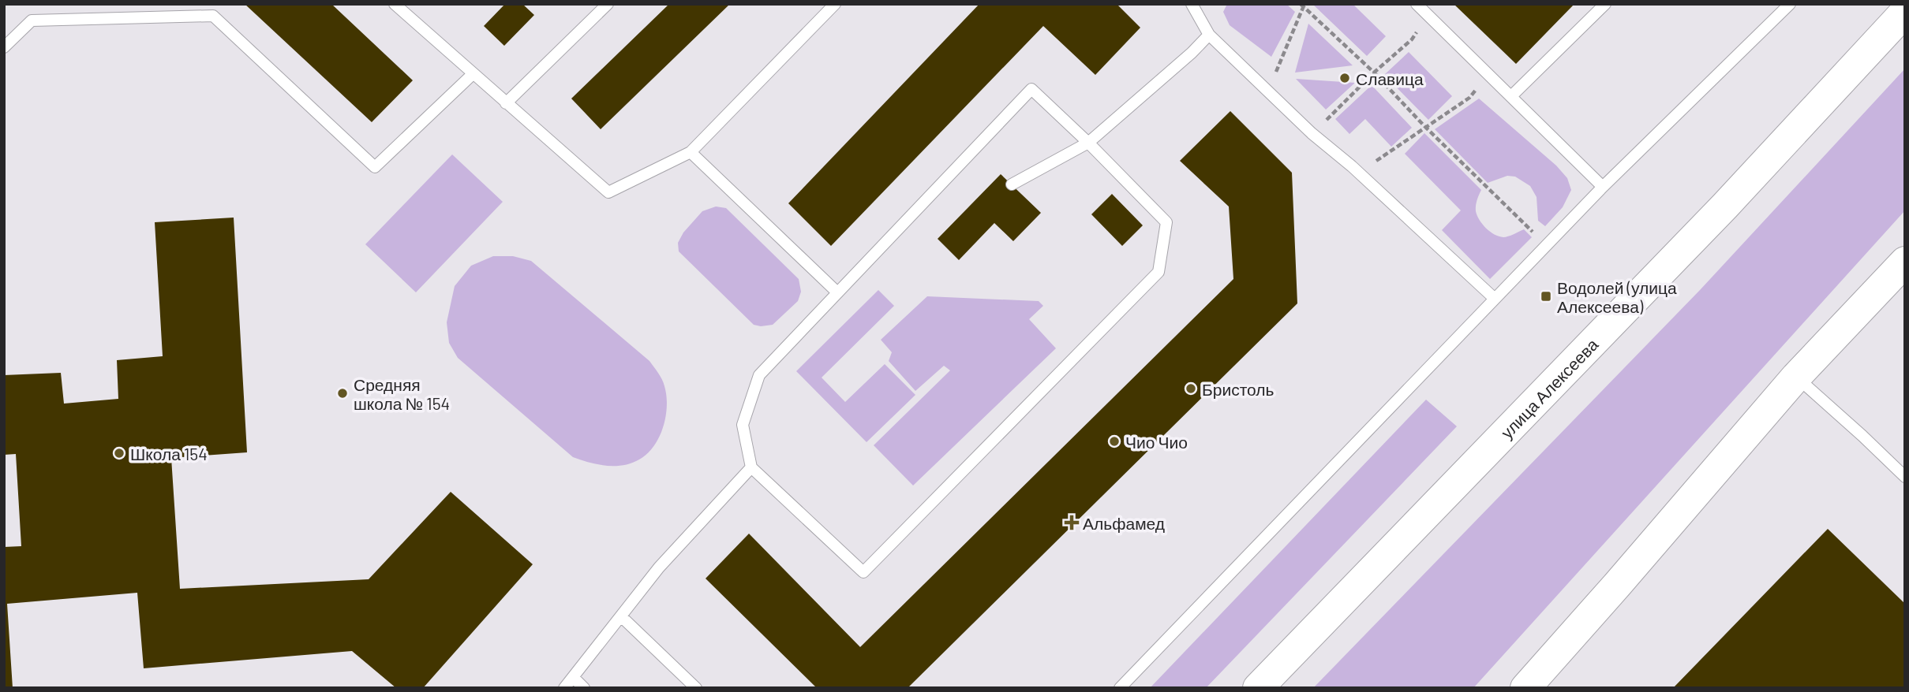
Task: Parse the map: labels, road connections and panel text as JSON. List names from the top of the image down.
{
  "streets": {
    "street": ["улица Алексеева"]
  },
  "places": {
    "other": [
      "Славица",
      "Бристоль",
      "Средняя школа № 154",
      "Чио Чио",
      "Школа 154"
    ],
    "transit": ["Водолей (улица Алексеева)"],
    "health": ["Альфамед"]
  }
}
